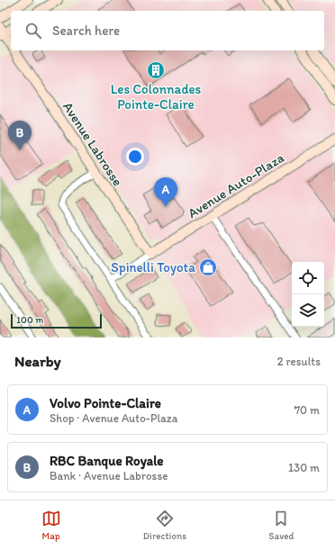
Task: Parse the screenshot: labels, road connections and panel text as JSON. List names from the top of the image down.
{
  "streets": {
    "street": ["Avenue Labrosse", "Avenue Auto-Plaza"]
  },
  "crossings": [
    ["Avenue Labrosse", "Avenue Auto-Plaza"]
  ],
  "places": {
    "building": ["Les Colonnades Pointe-Claire"],
    "shop": ["Spinelli Toyota"]
  },
  "scale_bar": "100 m",
  "page": {
    "search": "Search here",
    "pins": ["B", "A"],
    "scale": "100 m",
    "heading": ["Nearby", "2 results"],
    "list": [
      {
        "mark": "A",
        "name": "Volvo Pointe-Claire",
        "note": "Shop · Avenue Auto-Plaza",
        "value": "70 m"
      },
      {
        "mark": "B",
        "name": "RBC Banque Royale",
        "note": "Bank · Avenue Labrosse",
        "value": "130 m"
      }
    ],
    "nav": ["Map", "Directions", "Saved"]
  }
}
